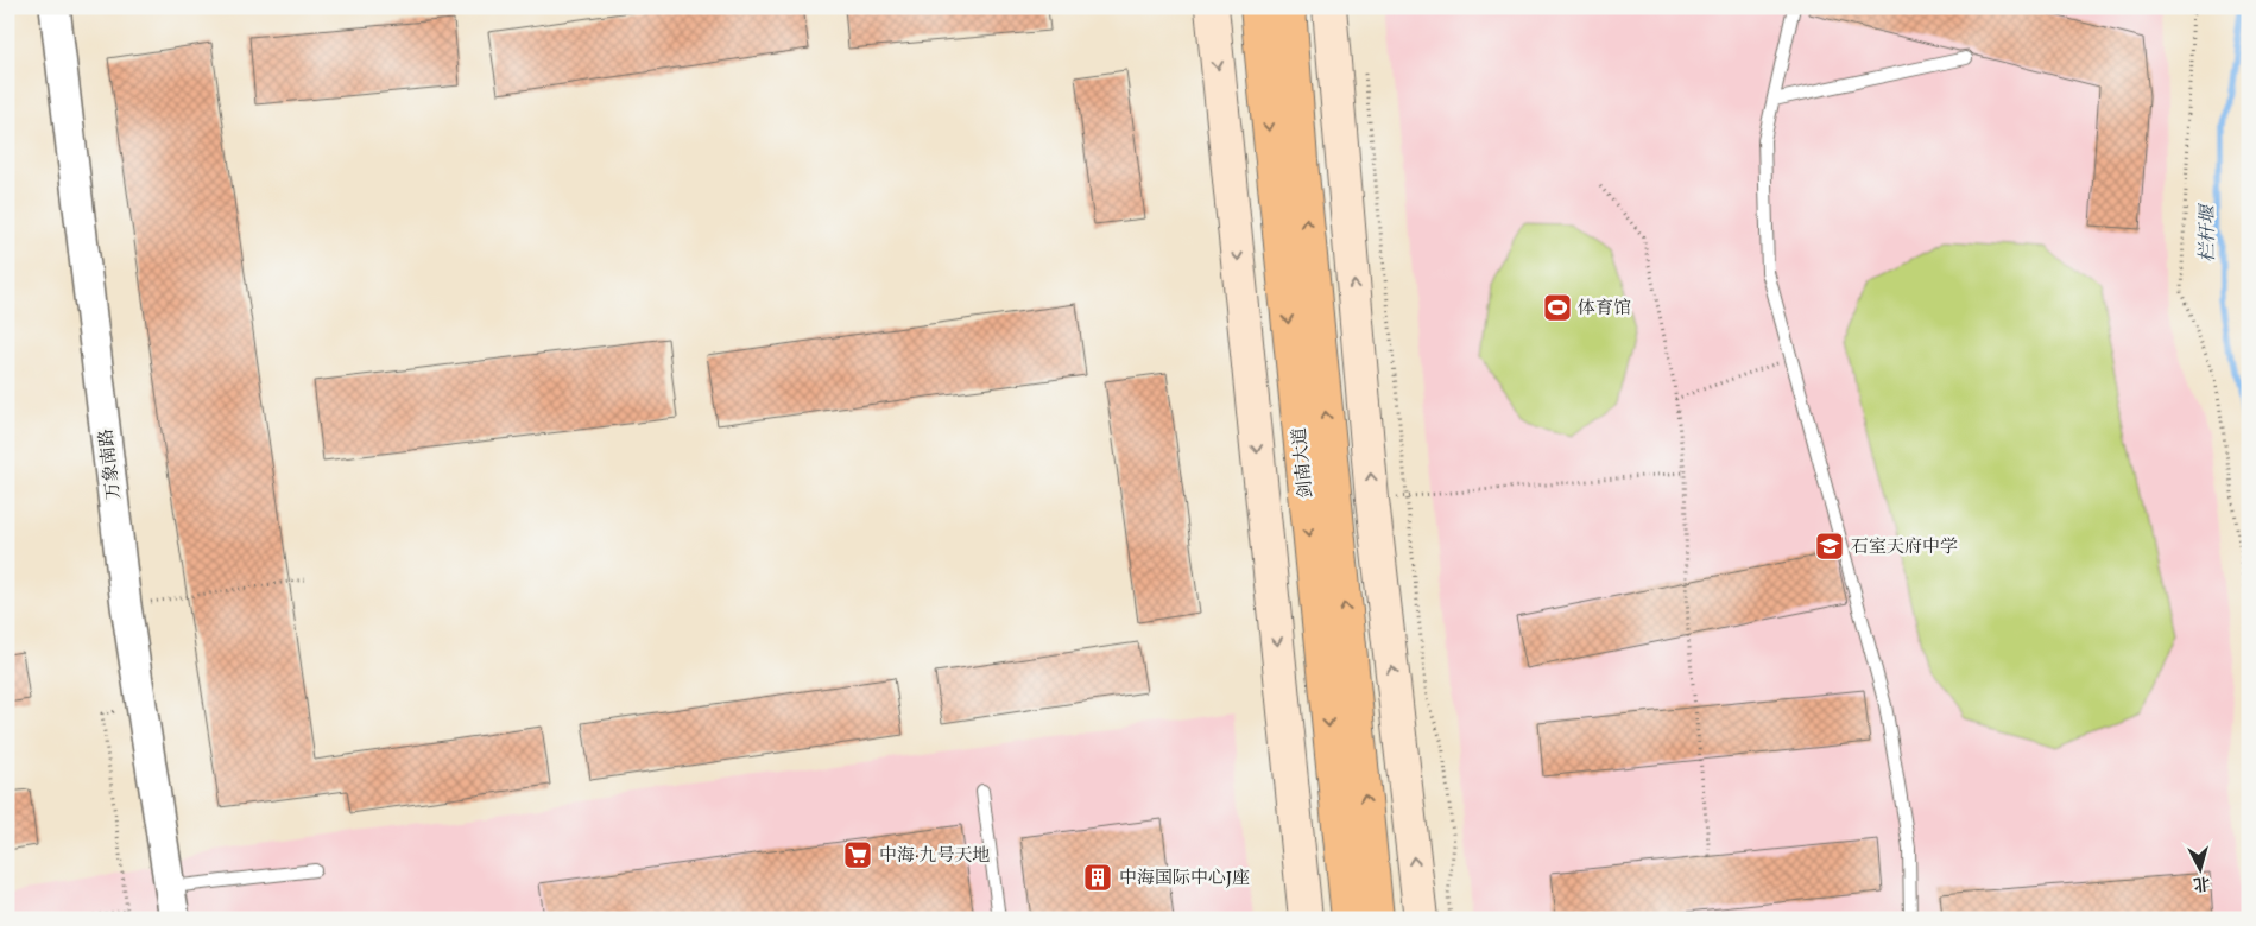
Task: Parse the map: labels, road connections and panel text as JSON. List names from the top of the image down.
{
  "streets": {
    "highway": ["剑南大道"],
    "street": ["万象南路"]
  },
  "water": ["栏杆堰"],
  "places": {
    "sports": ["体育馆"],
    "school or university": ["石室天府中学"],
    "supermarket": ["中海·九号天地"],
    "building": ["中海国际中心J座"]
  },
  "north": "bottom"
}
